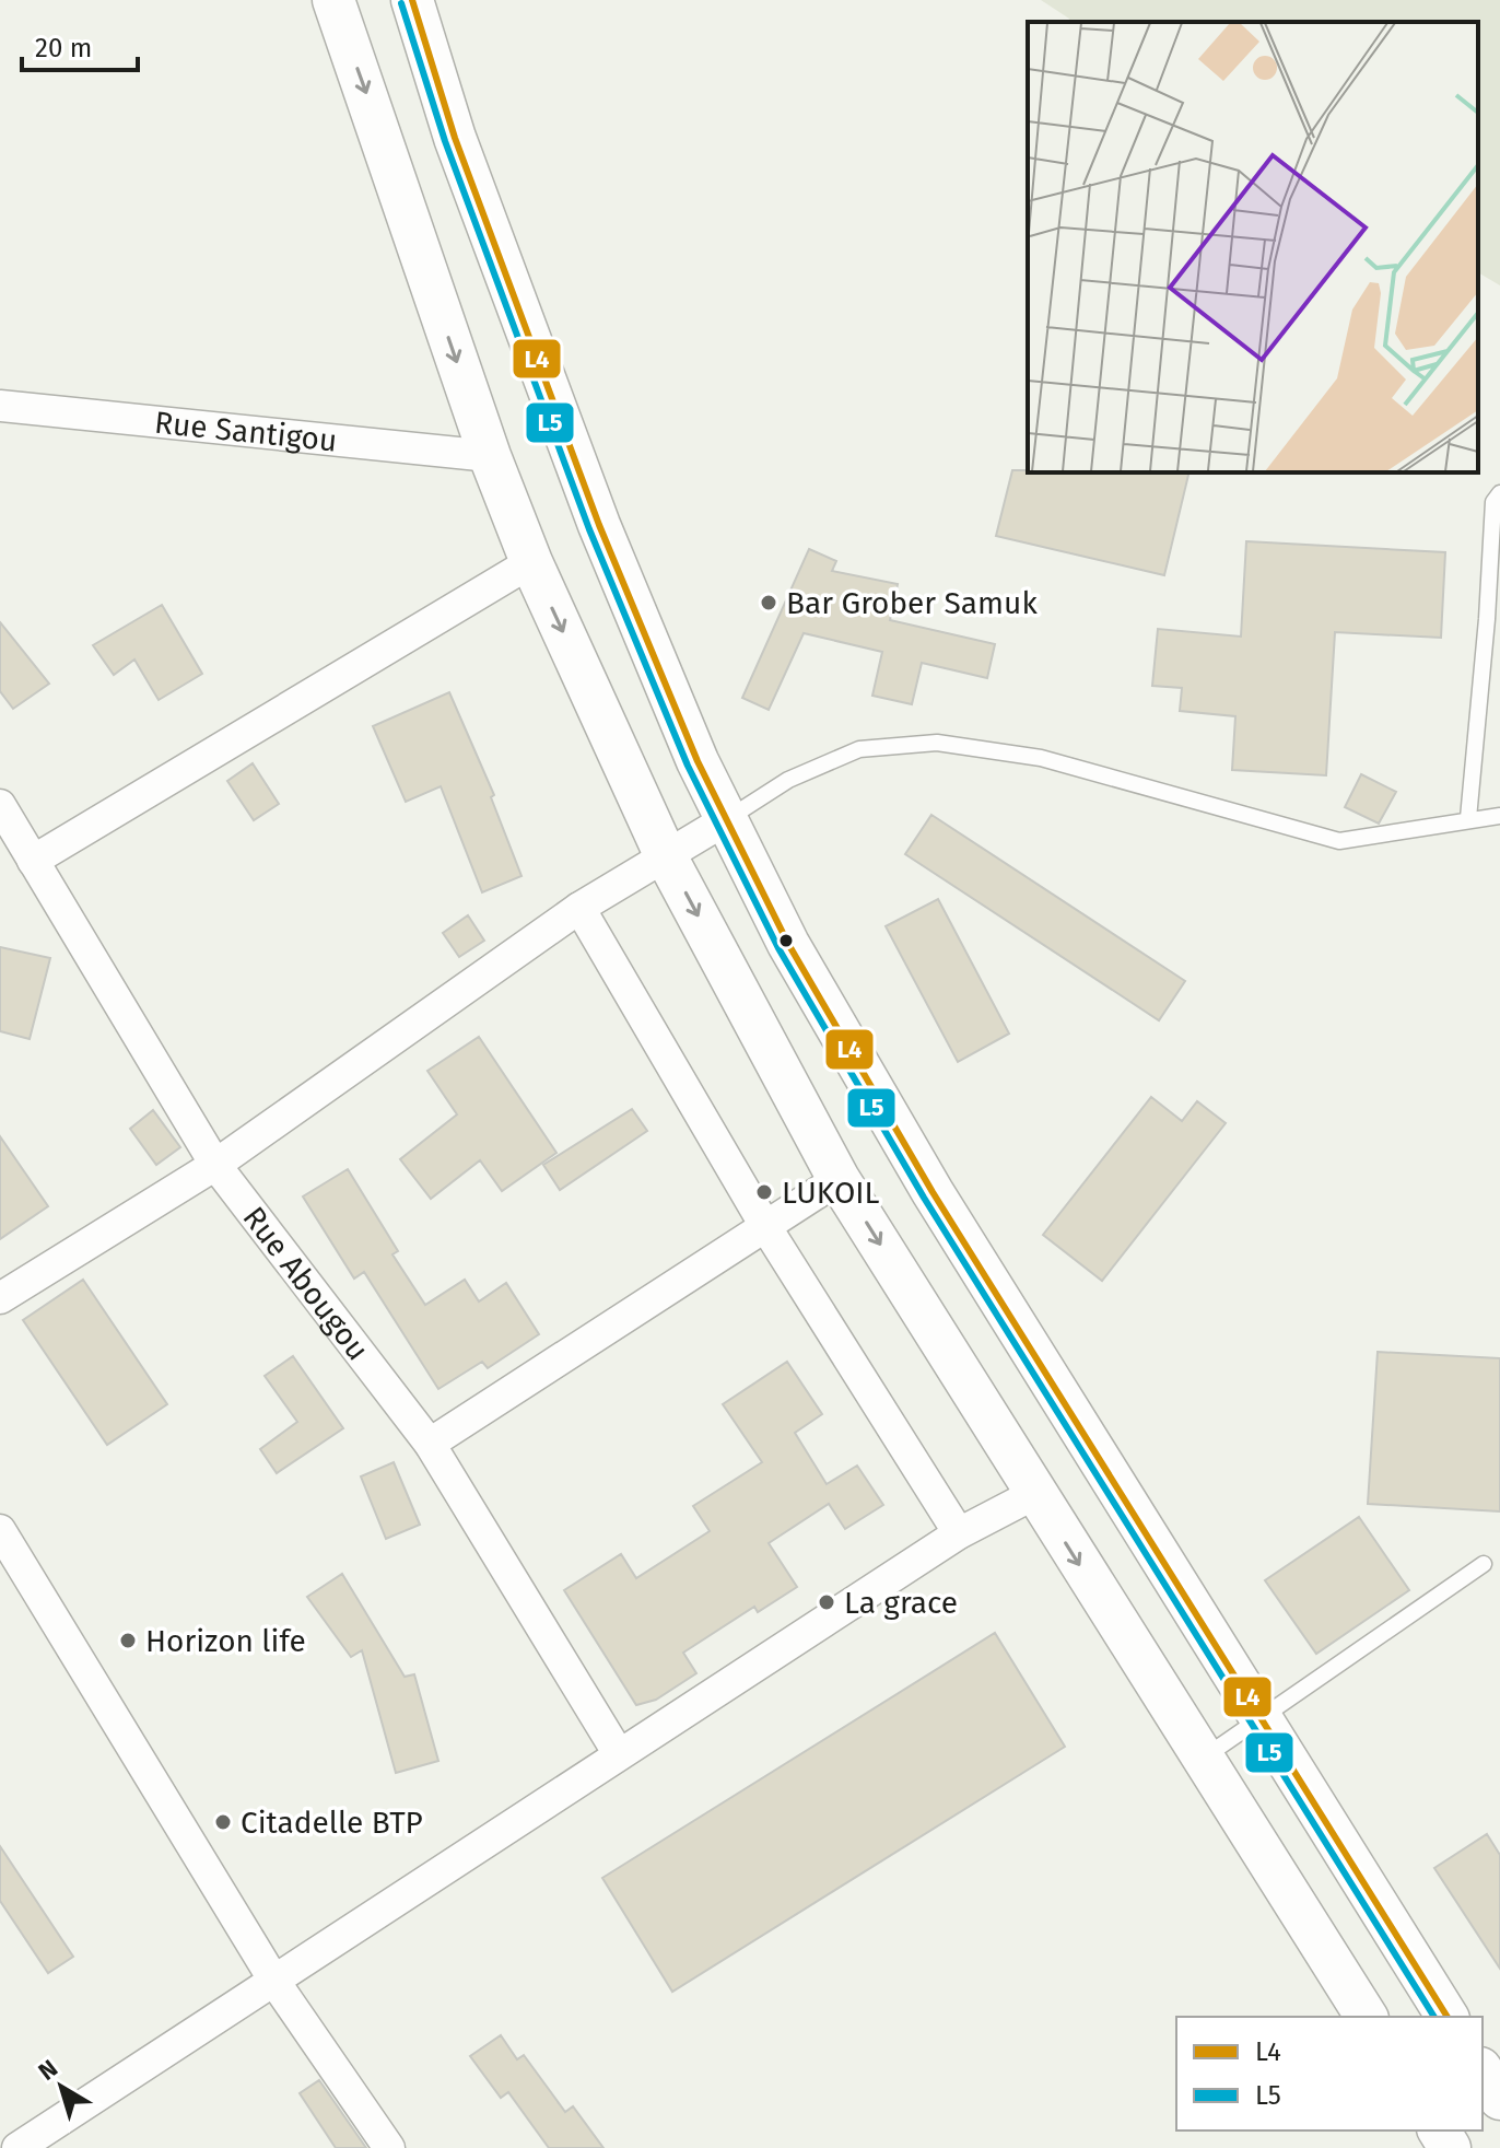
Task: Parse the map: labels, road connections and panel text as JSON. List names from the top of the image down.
{
  "streets": {
    "street": ["Rue Santigou", "Rue Abougou"]
  },
  "places": [
    "Bar Grober Samuk",
    "LUKOIL",
    "La grace",
    "Horizon life",
    "Citadelle BTP"
  ],
  "lines": ["transit line L4", "transit line L5"],
  "legend": ["L4", "L5"],
  "scale_bar": "20 m",
  "north": "top left"
}
